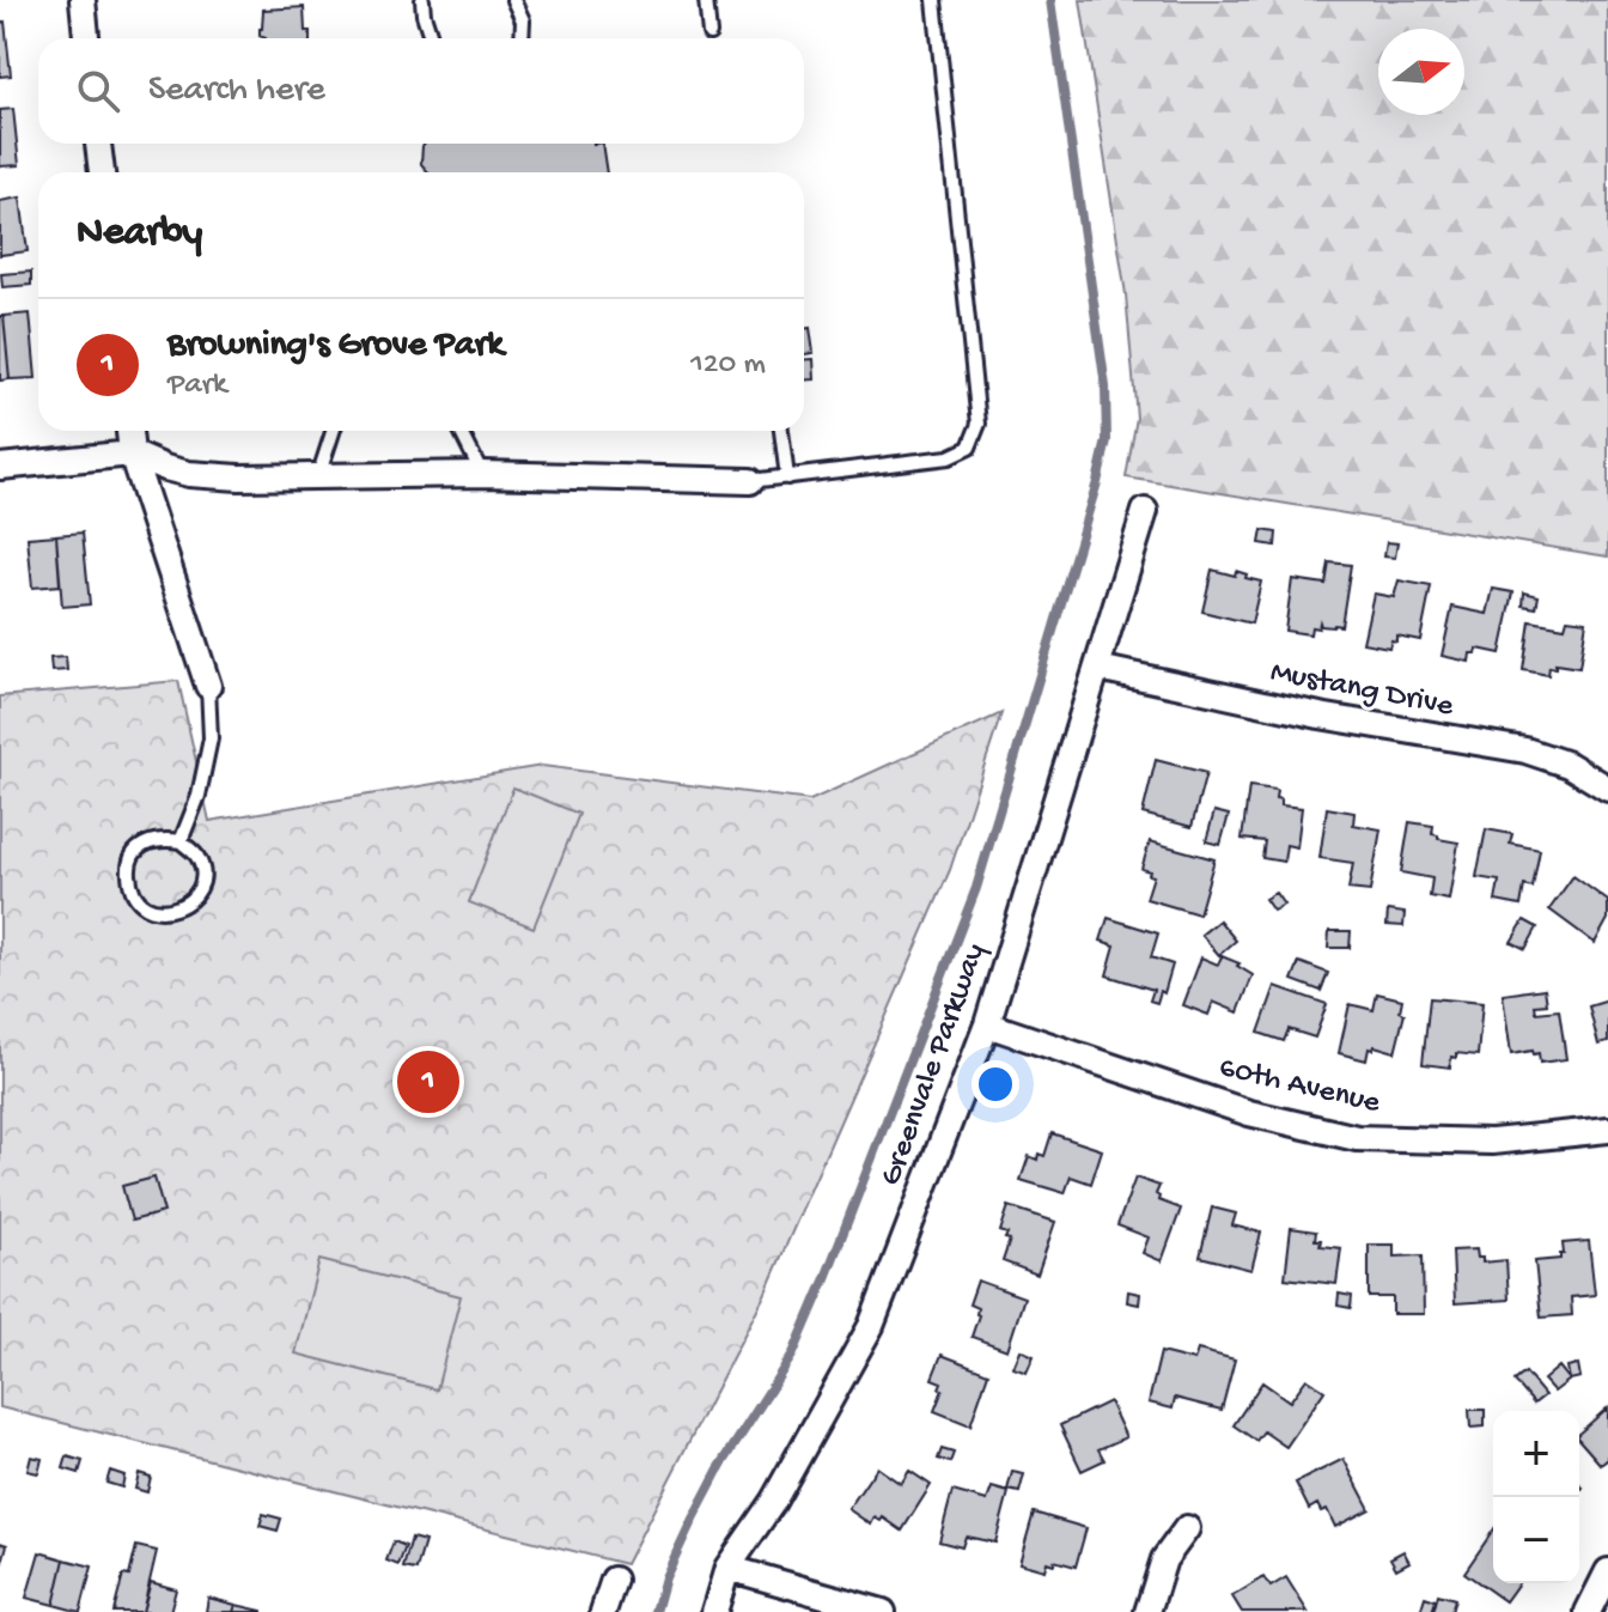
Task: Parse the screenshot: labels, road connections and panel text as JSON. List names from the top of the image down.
{
  "streets": {
    "street": ["Mustang Drive", "Greenvale Parkway", "60th Avenue"]
  },
  "crossings": [
    ["Mustang Drive", "Greenvale Parkway"],
    ["Greenvale Parkway", "60th Avenue"]
  ],
  "north": "right",
  "page": {
    "search": "Search here",
    "heading": "Nearby",
    "list": [
      {
        "mark": "1",
        "name": "Browning's Grove Park",
        "note": "Park",
        "value": "120 m"
      }
    ],
    "pins": "1",
    "map_buttons": ["+", "−"]
  }
}
